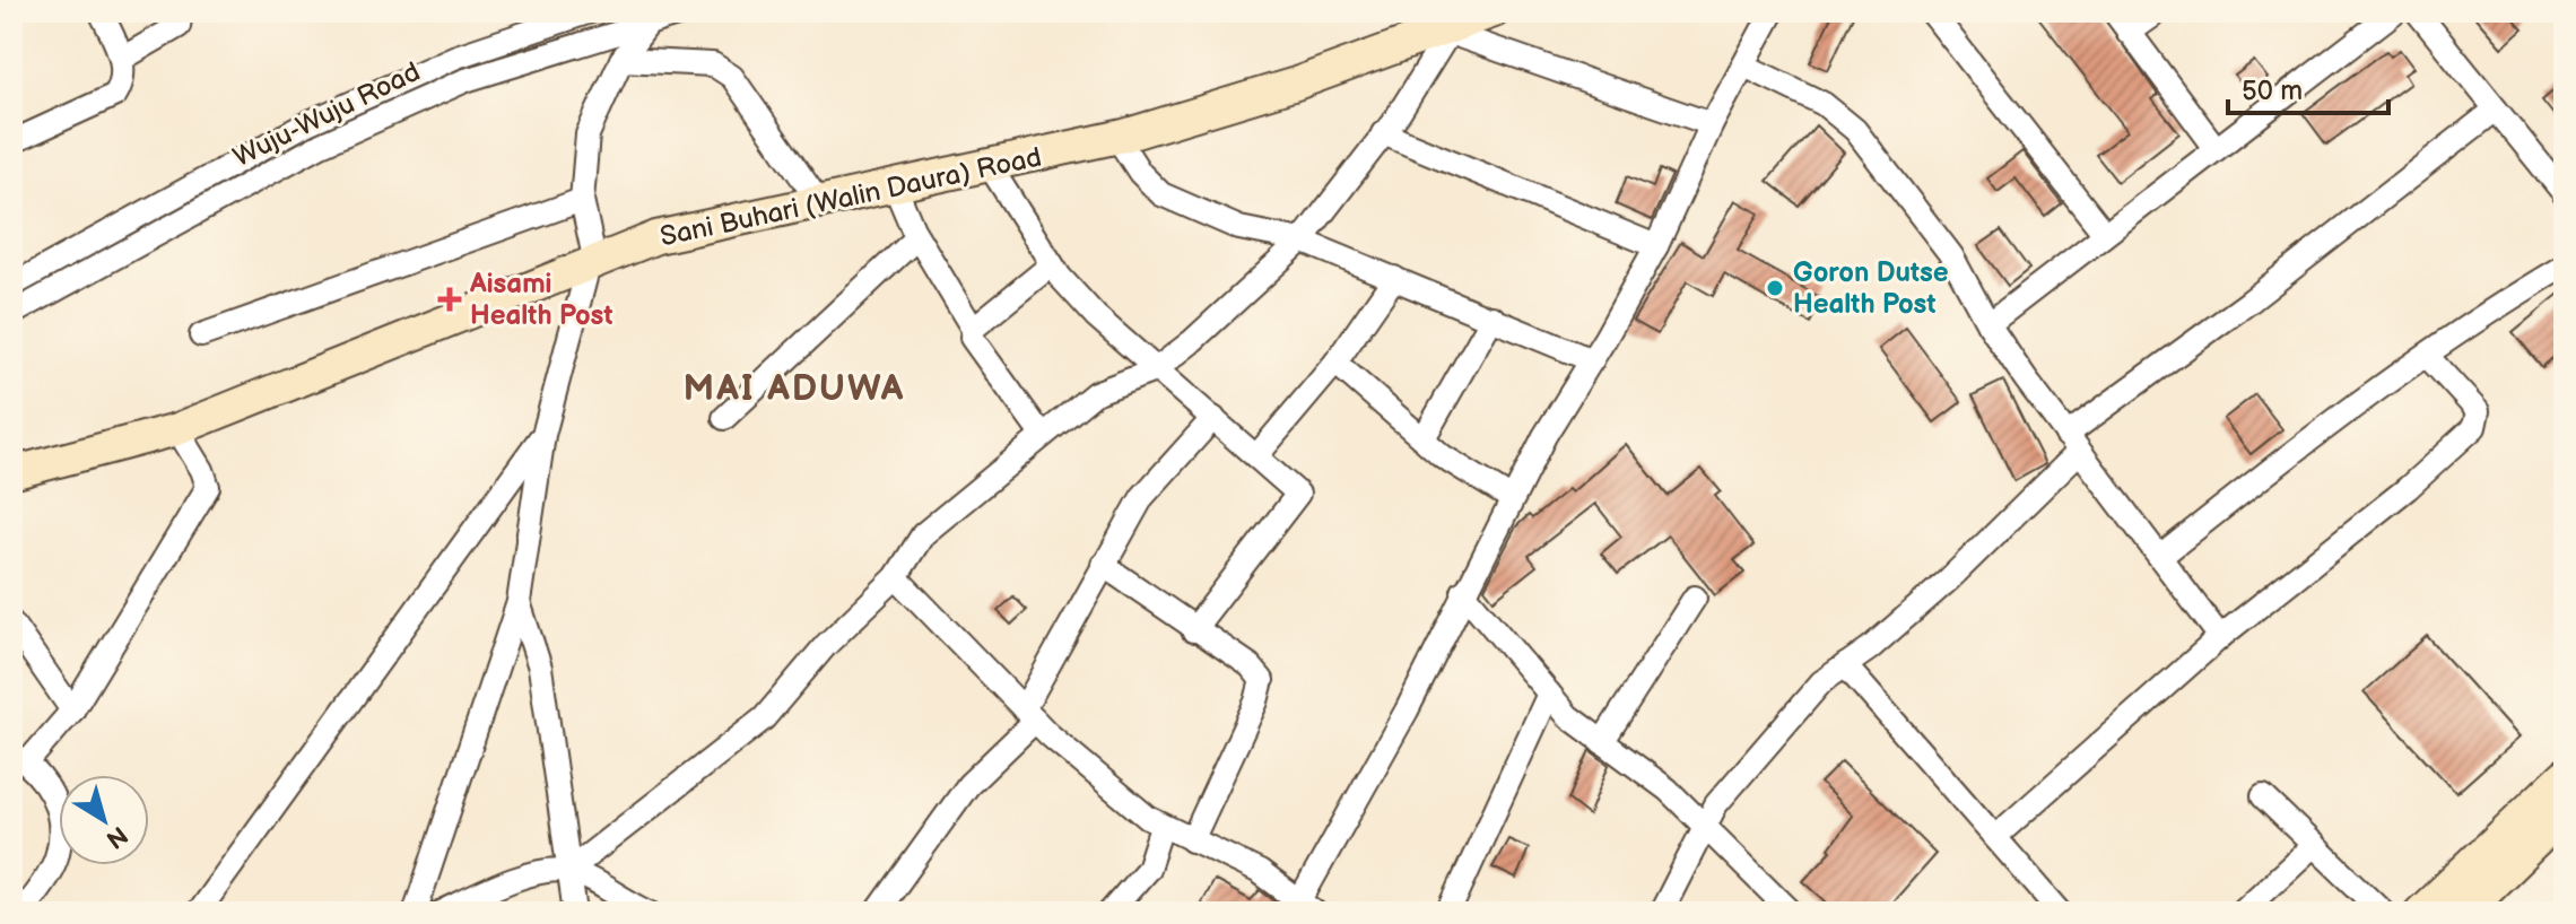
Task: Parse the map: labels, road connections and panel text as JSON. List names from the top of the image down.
{
  "streets": {
    "street": ["Wuju-Wuju Road", "Sani Buhari (Walin Daura) Road"]
  },
  "districts": ["MAI ADUWA"],
  "places": {
    "other": ["Goron Dutse Health Post"],
    "health": ["Aisami Health Post"]
  },
  "scale_bar": "50 m",
  "north": "bottom right"
}
